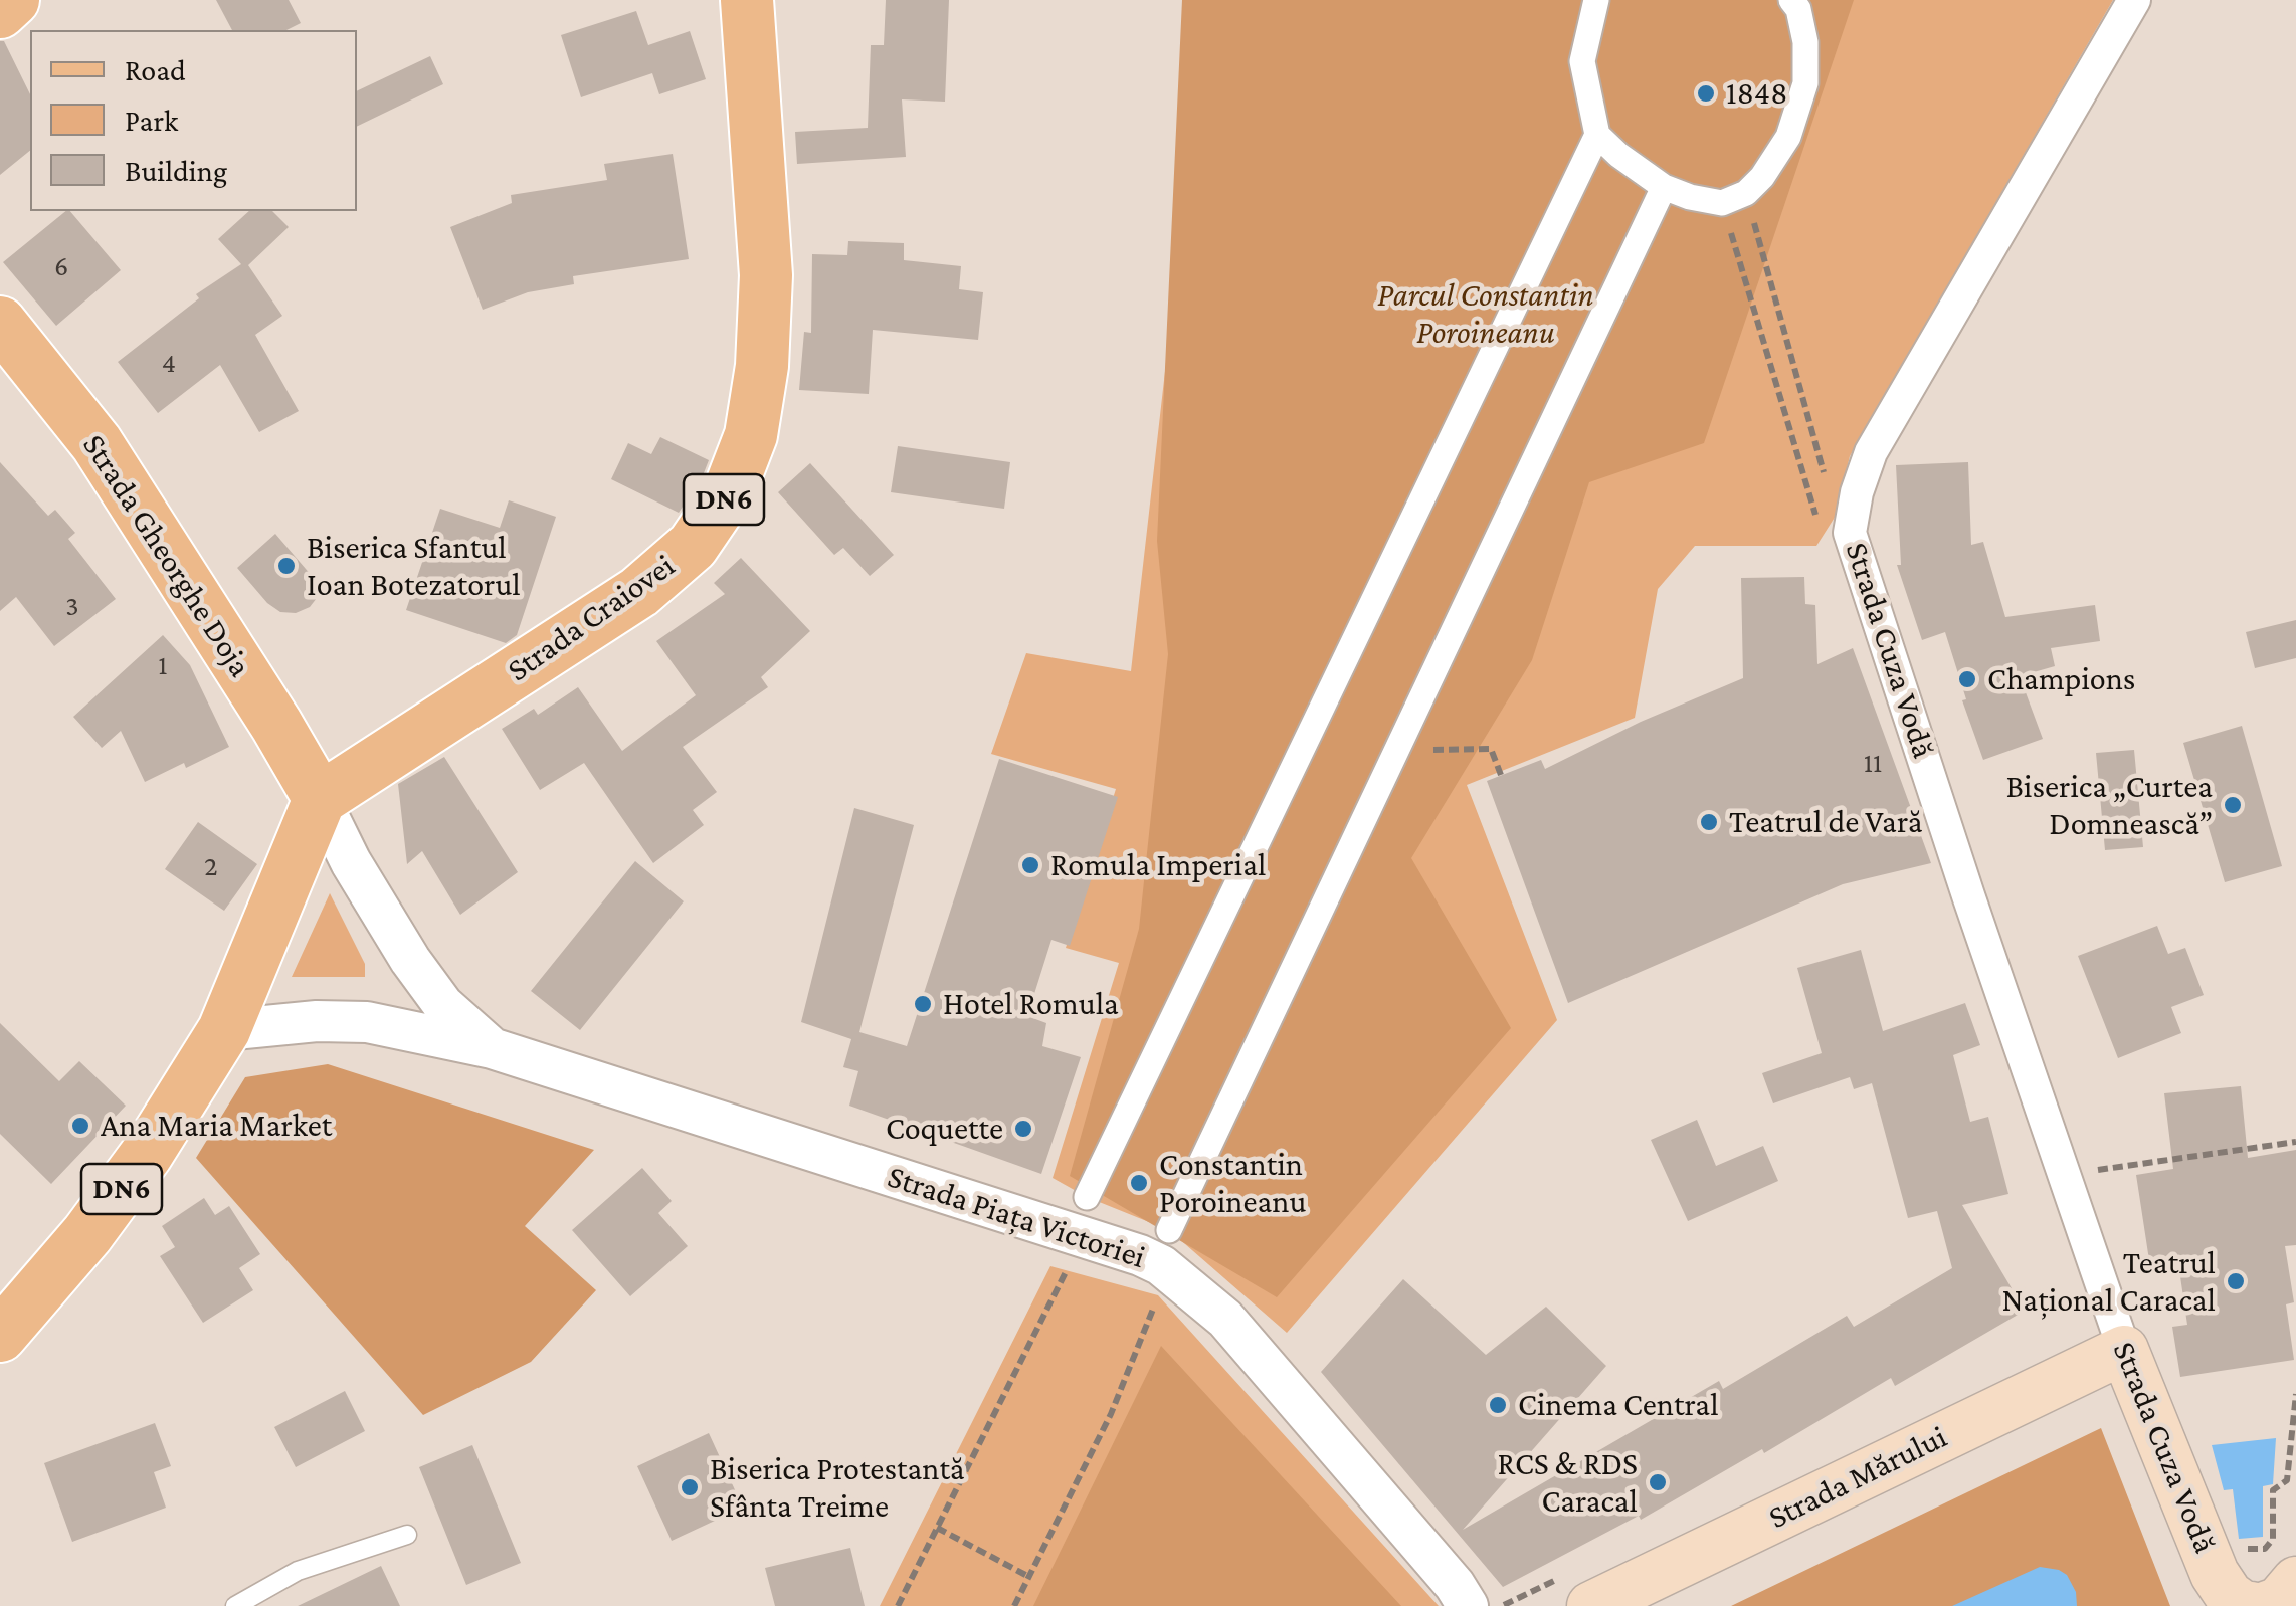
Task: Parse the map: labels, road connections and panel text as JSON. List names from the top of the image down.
{
  "streets": {
    "main road": [
      "DN6",
      "Strada Gheorghe Doja",
      "Strada Craiovei",
      "Strada Cuza Vodă",
      "Strada Mărului"
    ],
    "street": ["Strada Piața Victoriei"]
  },
  "crossings": [
    ["DN6", "Strada Gheorghe Doja"],
    ["DN6", "Strada Craiovei"],
    ["DN6", "Strada Piața Victoriei"],
    ["Strada Gheorghe Doja", "Strada Craiovei"],
    ["Strada Gheorghe Doja", "Strada Piața Victoriei"],
    ["Strada Craiovei", "Strada Piața Victoriei"],
    ["Strada Cuza Vodă", "Strada Mărului"]
  ],
  "parks": ["Parcul Constantin Poroineanu"],
  "places": [
    "1848",
    "Biserica Sfantul Ioan Botezatorul",
    "Champions",
    "Biserica „Curtea Domnească”",
    "Teatrul de Vară",
    "Romula Imperial",
    "Hotel Romula",
    "Ana Maria Market",
    "Coquette",
    "Constantin Poroineanu",
    "Teatrul Național Caracal",
    "Cinema Central",
    "RCS & RDS Caracal",
    "Biserica Protestantă Sfânta Treime"
  ],
  "house_numbers": [
    "6",
    "4",
    "3",
    "1",
    "11",
    "2"
  ],
  "legend": ["Road", "Park", "Building"]
}
